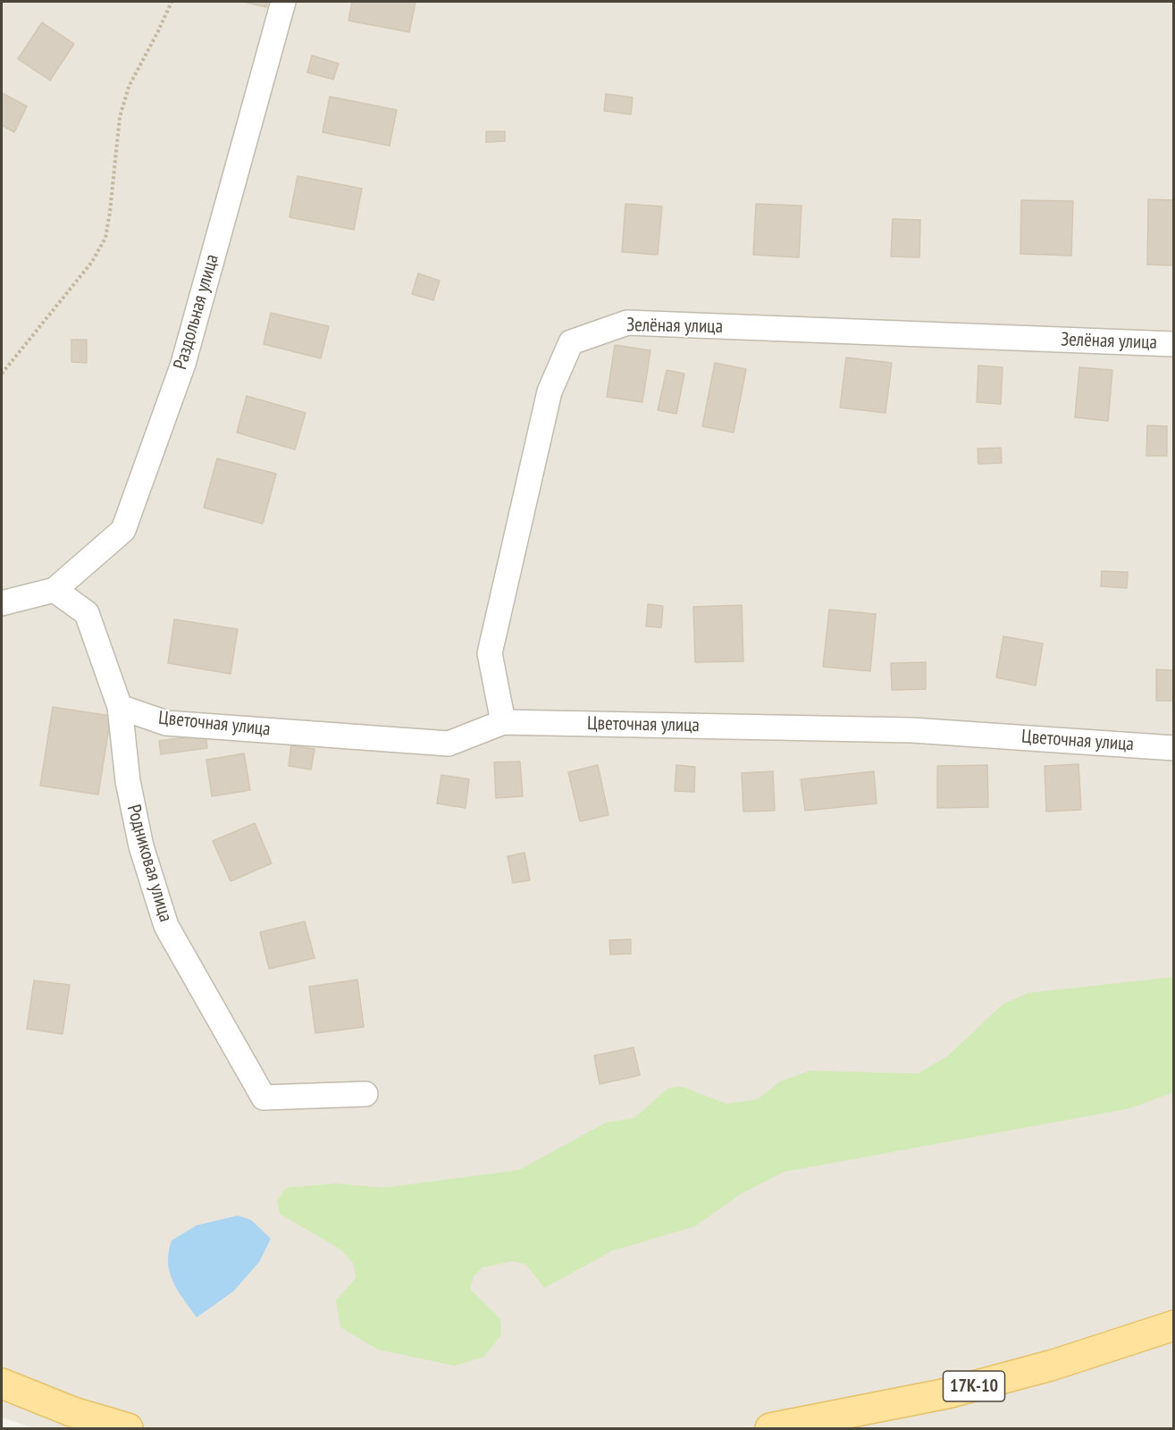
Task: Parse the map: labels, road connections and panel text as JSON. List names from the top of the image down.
{
  "streets": {
    "main road": ["17К-10"],
    "street": [
      "Раздольная улица",
      "Зелёная улица",
      "Цветочная улица",
      "Родниковая улица"
    ]
  },
  "crossings": [
    ["Раздольная улица", "Родниковая улица"],
    ["Зелёная улица", "Цветочная улица"],
    ["Цветочная улица", "Родниковая улица"]
  ]
}
